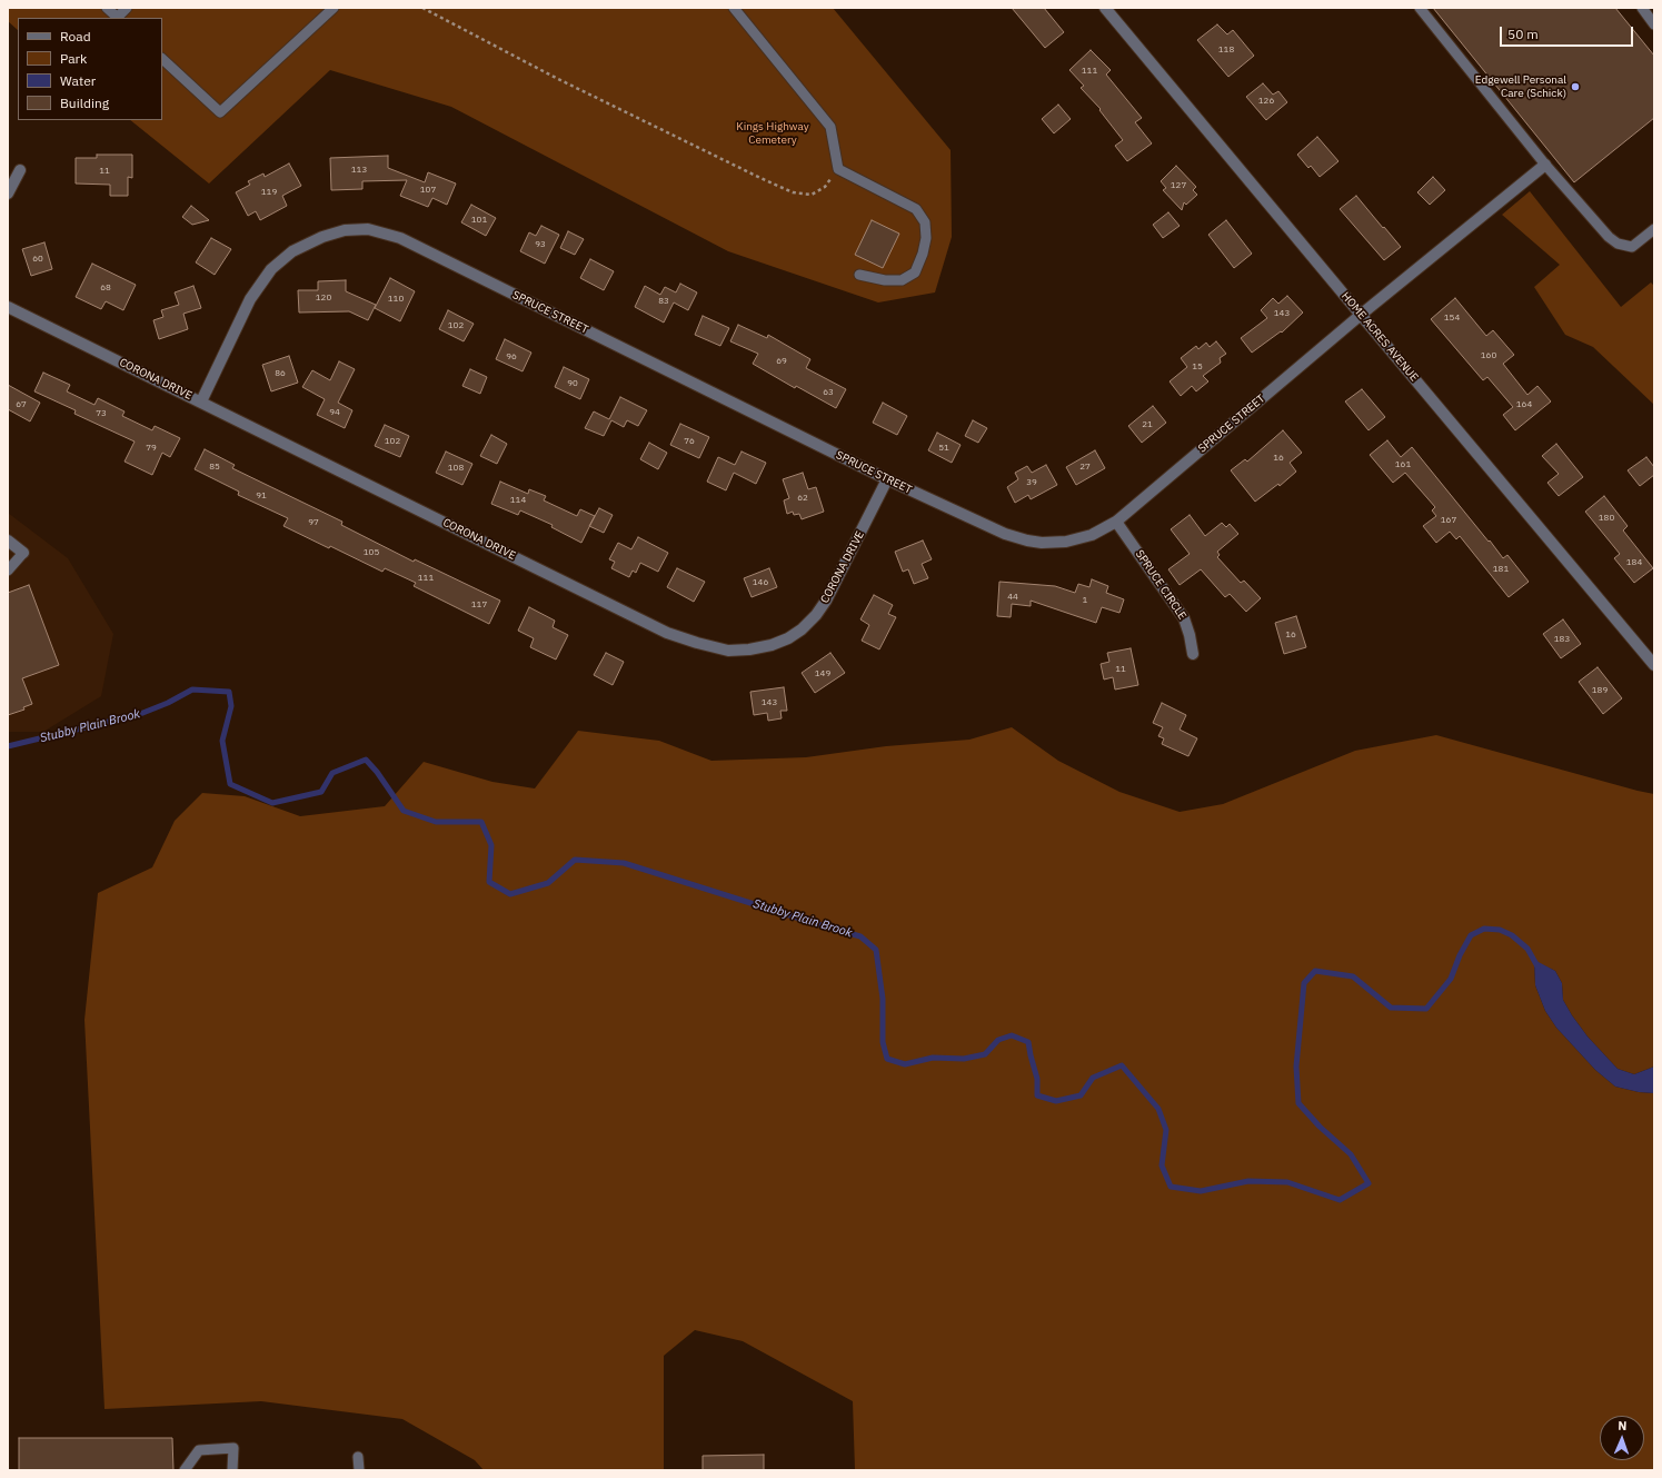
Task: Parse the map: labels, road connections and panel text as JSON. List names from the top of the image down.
{
  "streets": {
    "street": [
      "SPRUCE STREET",
      "HOME ACRES AVENUE",
      "CORONA DRIVE",
      "SPRUCE CIRCLE"
    ]
  },
  "crossings": [
    ["SPRUCE STREET", "HOME ACRES AVENUE"],
    ["SPRUCE STREET", "CORONA DRIVE"],
    ["SPRUCE STREET", "SPRUCE CIRCLE"]
  ],
  "water": ["Stubby Plain Brook"],
  "parks": ["Kings Highway Cemetery"],
  "places": ["Edgewell Personal Care (Schick)"],
  "house_numbers": [
    "118",
    "111",
    "126",
    "113",
    "11",
    "127",
    "107",
    "119",
    "101",
    "93",
    "60",
    "68",
    "120",
    "110",
    "83",
    "143",
    "154",
    "102",
    "160",
    "96",
    "69",
    "15",
    "86",
    "90",
    "63",
    "67",
    "164",
    "94",
    "73",
    "21",
    "102",
    "76",
    "79",
    "51",
    "16",
    "161",
    "85",
    "27",
    "108",
    "39",
    "91",
    "62",
    "114",
    "180",
    "167",
    "97",
    "105",
    "184",
    "181",
    "111",
    "146",
    "44",
    "1",
    "117",
    "16",
    "183",
    "11",
    "149",
    "189",
    "143"
  ],
  "legend": [
    "Road",
    "Park",
    "Water",
    "Building"
  ],
  "scale_bar": "50 m",
  "north": "top"
}
